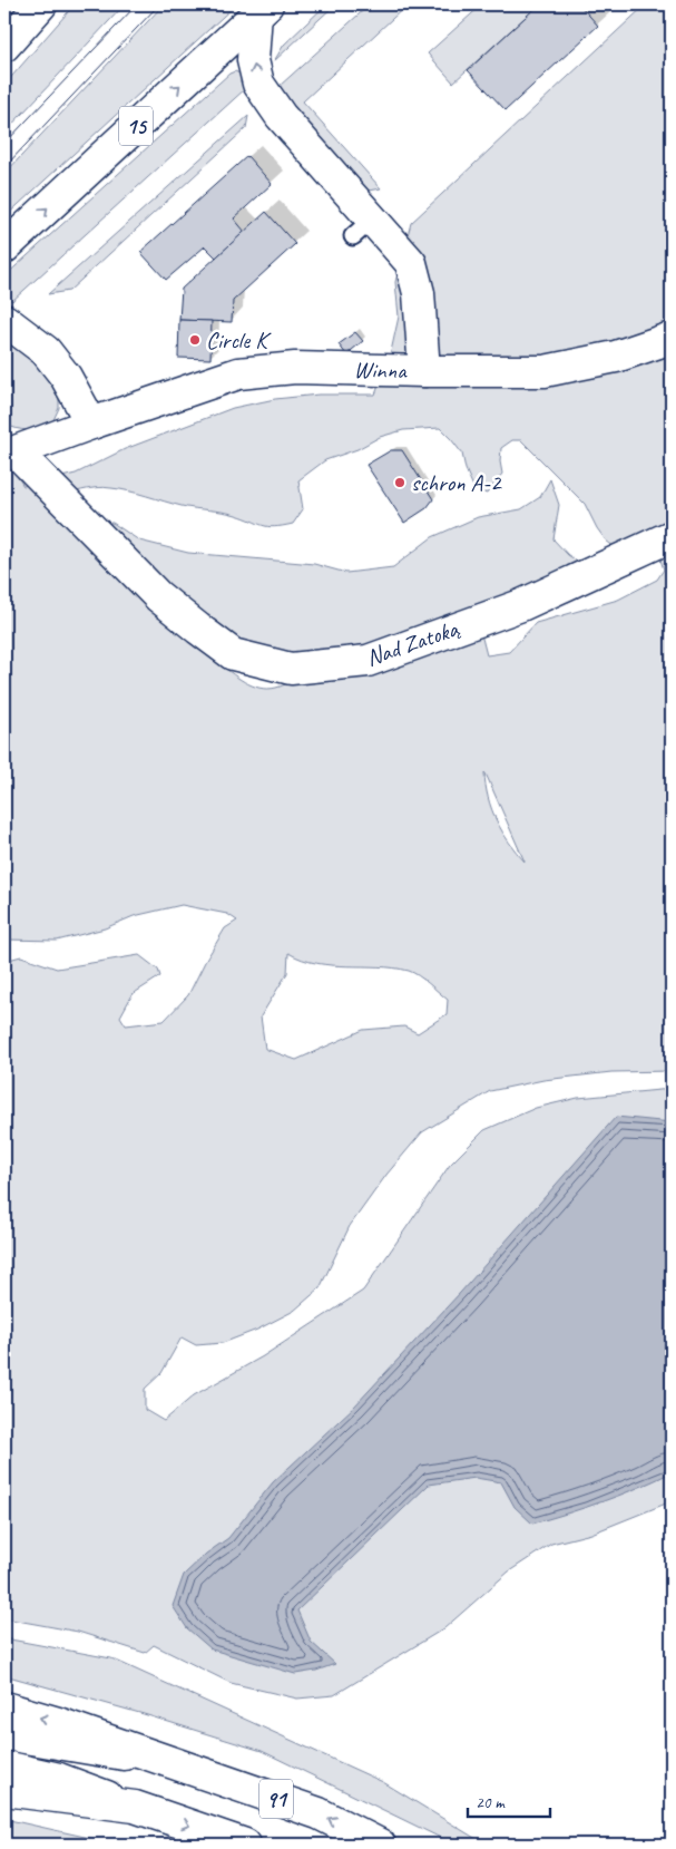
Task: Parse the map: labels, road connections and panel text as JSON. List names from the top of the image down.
{
  "streets": {
    "street": [
      "15",
      "Winna",
      "Nad Zatoką",
      "91"
    ]
  },
  "crossings": [
    ["Winna", "Nad Zatoką"]
  ],
  "places": ["Circle K", "schron A-2"],
  "scale_bar": "20 m"
}
